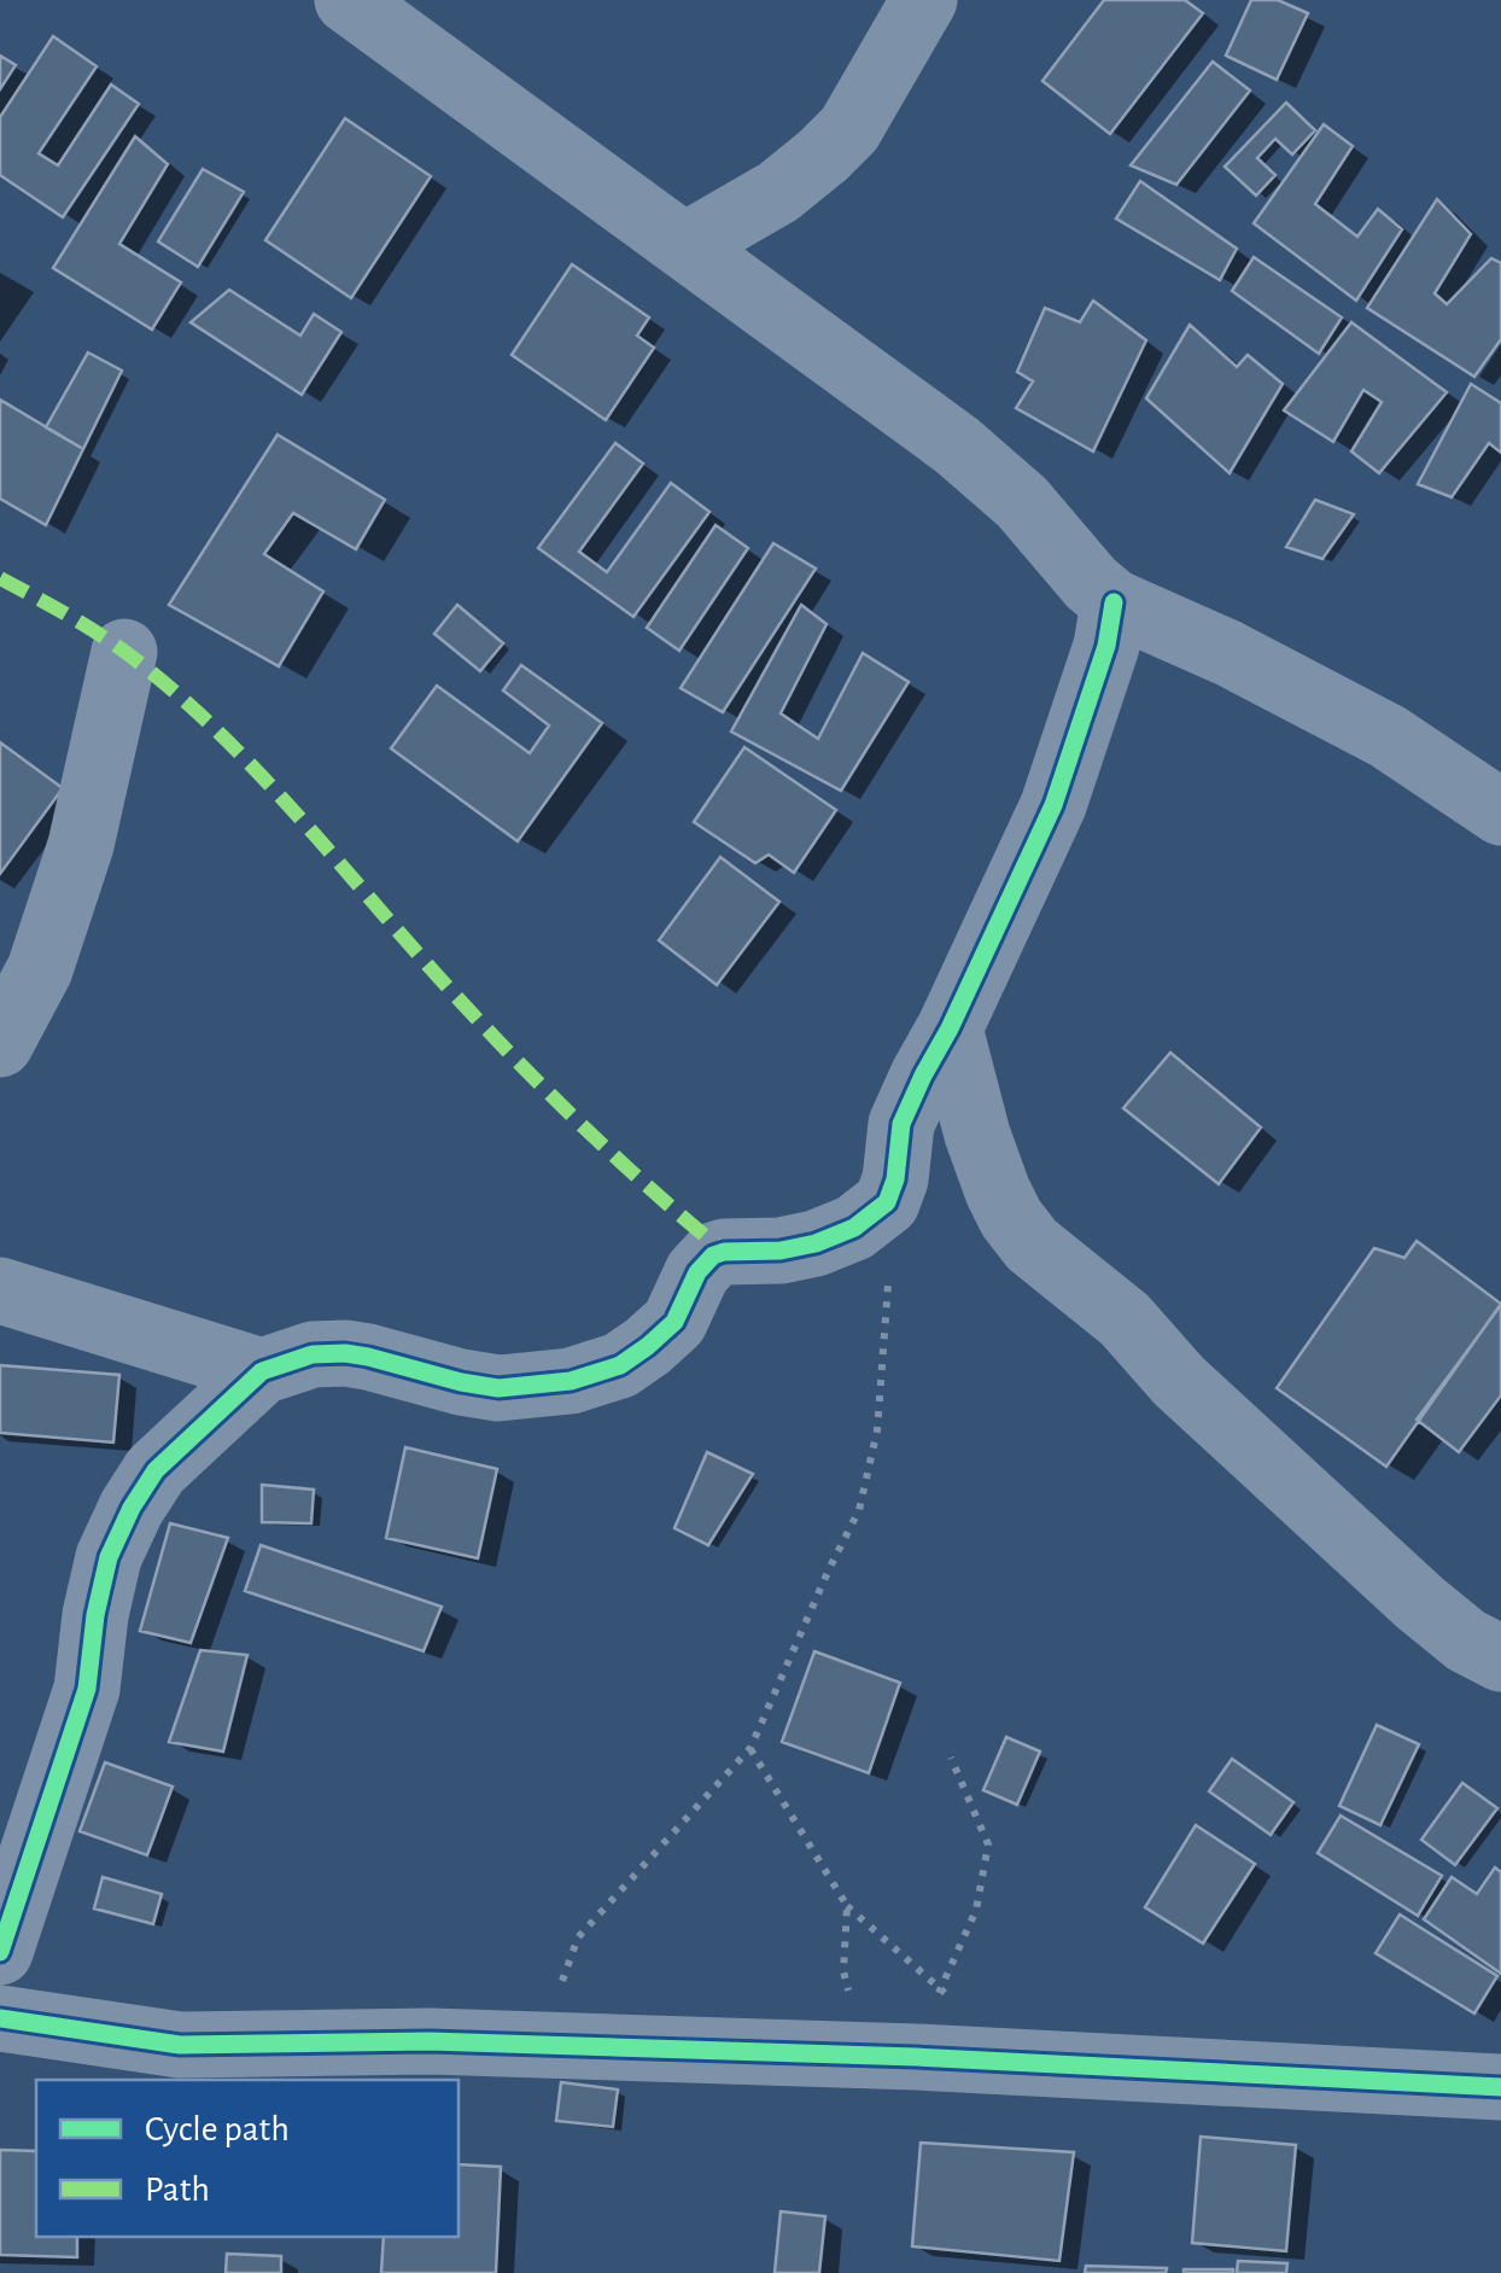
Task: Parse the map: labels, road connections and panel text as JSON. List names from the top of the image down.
{
  "legend": ["Cycle path", "Path"]
}
